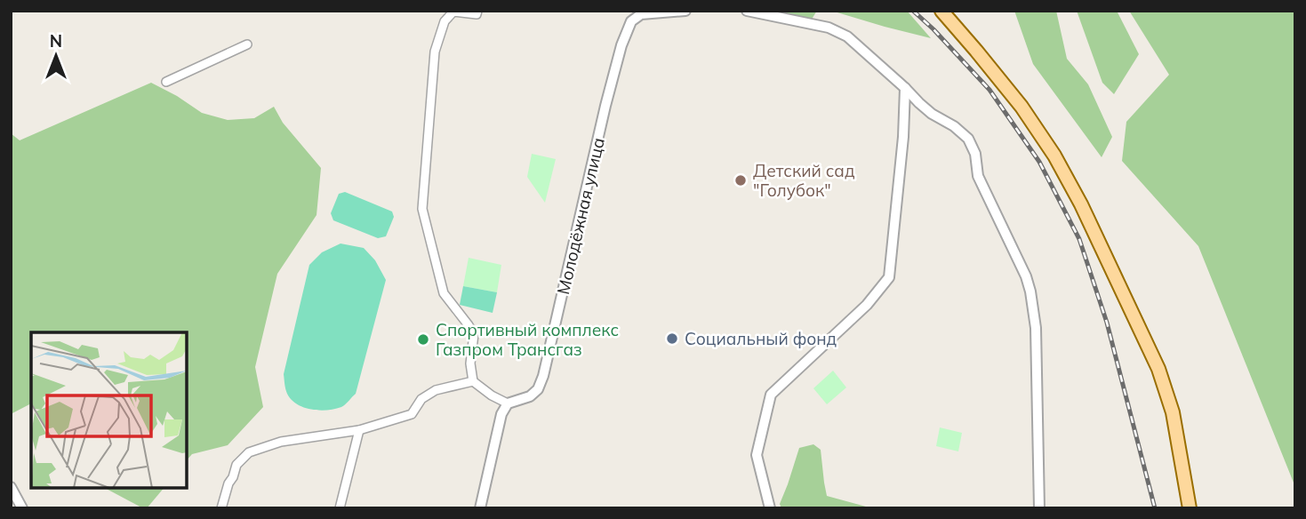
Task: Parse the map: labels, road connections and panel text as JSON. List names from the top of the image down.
{
  "streets": {
    "street": ["Молодёжная улица"]
  },
  "places": ["Детский сад \"Голубок\"", "Социальный фонд", "Спортивный комплекс Газпром Трансгаз"],
  "north": "top"
}
